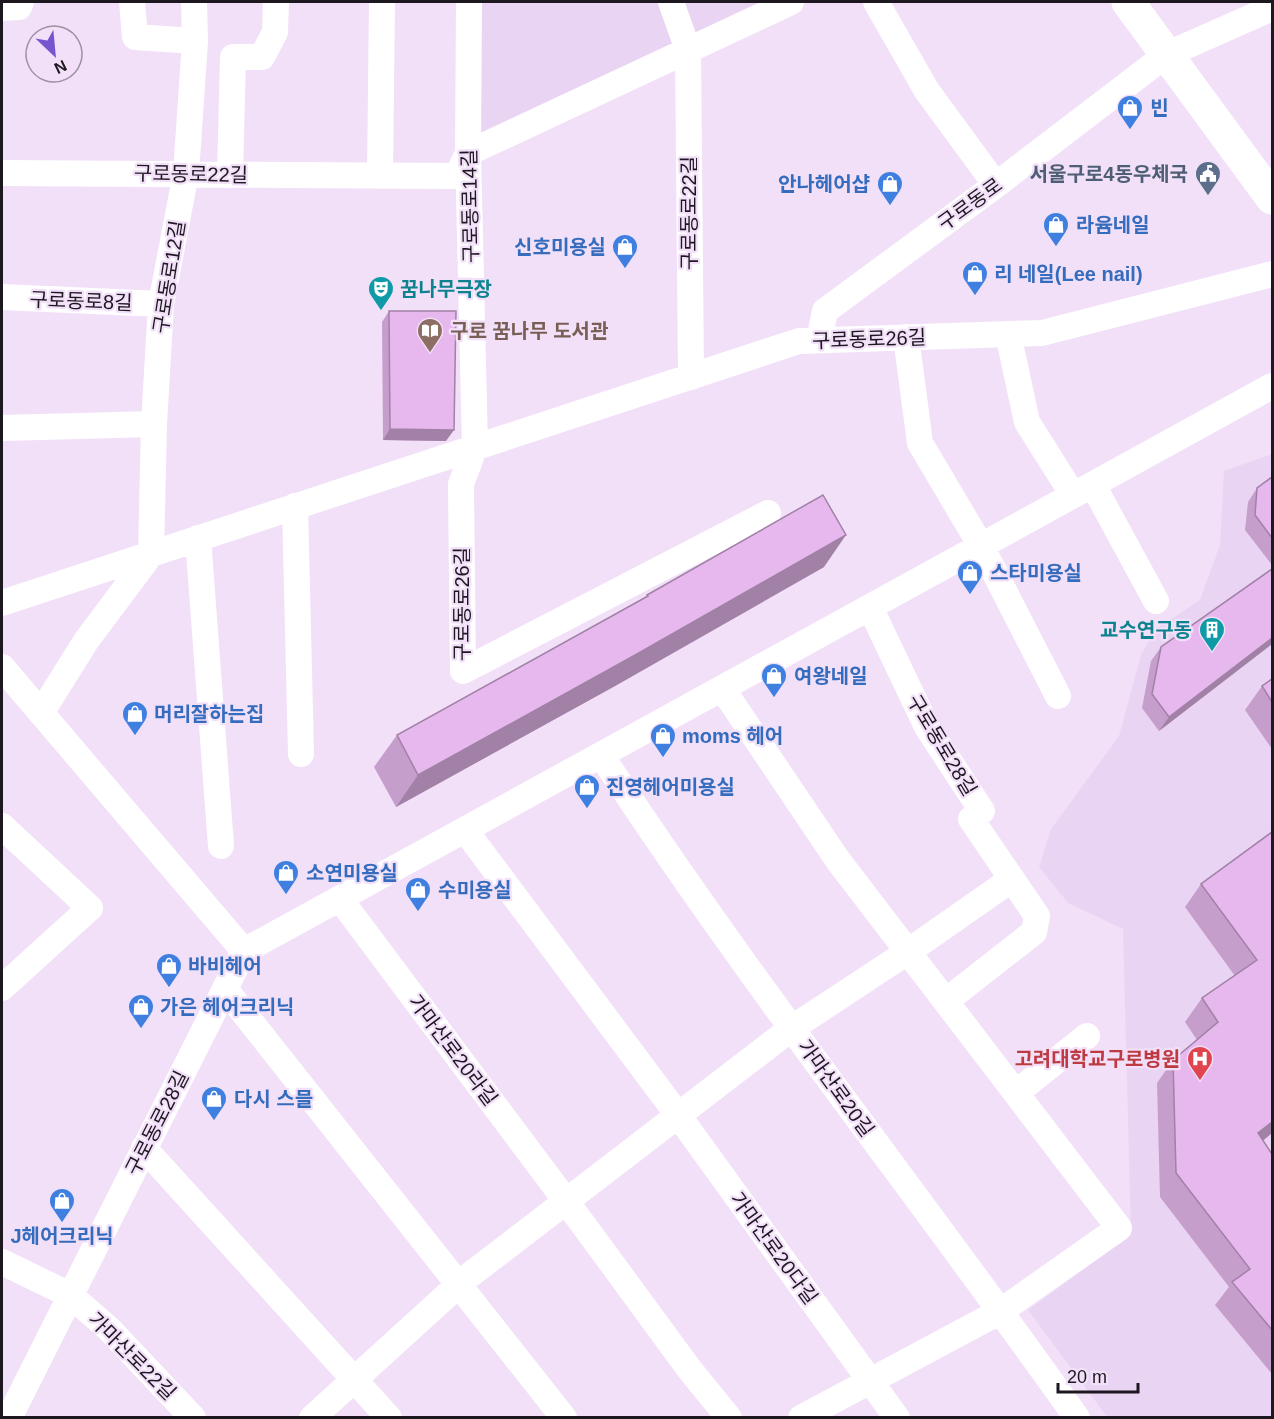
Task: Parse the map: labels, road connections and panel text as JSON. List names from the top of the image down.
{
  "streets": {
    "street": [
      "구로동로22길",
      "구로동로",
      "구로동로14길",
      "구로동로12길",
      "구로동로8길",
      "구로동로26길",
      "구로동로28길",
      "가마산로20라길",
      "가마산로20길",
      "가마산로20다길",
      "가마산로22길"
    ]
  },
  "crossings": [
    ["구로동로22길", "구로동로14길"],
    ["구로동로22길", "구로동로12길"],
    ["구로동로22길", "구로동로26길"],
    ["구로동로", "구로동로26길"],
    ["구로동로14길", "구로동로26길"],
    ["구로동로12길", "구로동로8길"],
    ["구로동로12길", "구로동로26길"],
    ["구로동로28길", "가마산로22길"]
  ],
  "places": {
    "shop": [
      "빈",
      "안나헤어샵",
      "라윰네일",
      "신호미용실",
      "리 네일(Lee nail)",
      "스타미용실",
      "여왕네일",
      "머리잘하는집",
      "moms 헤어",
      "진영헤어미용실",
      "소연미용실",
      "수미용실",
      "바비헤어",
      "가은 헤어크리닉",
      "다시 스믈",
      "J헤어크리닉"
    ],
    "public building": ["서울구로4동우체국"],
    "theatre": ["꿈나무극장"],
    "library": ["구로 꿈나무 도서관"],
    "building": ["교수연구동"],
    "hospital": ["고려대학교구로병원"]
  },
  "scale_bar": "20 m",
  "north": "bottom right"
}
